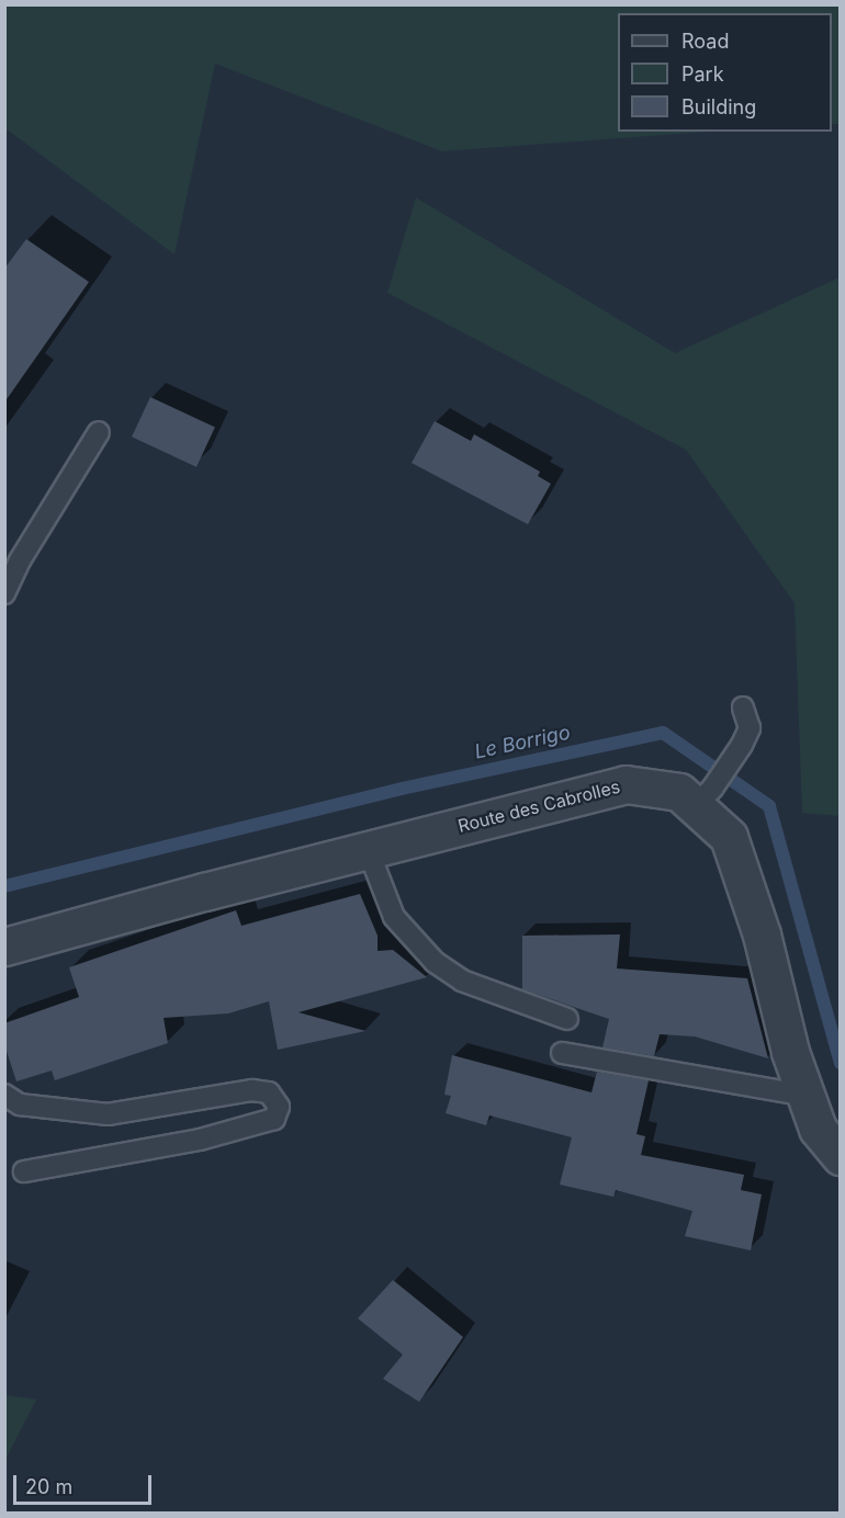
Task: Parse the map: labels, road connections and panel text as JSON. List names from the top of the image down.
{
  "streets": {
    "street": ["Route des Cabrolles"]
  },
  "water": ["Le Borrigo"],
  "legend": ["Road", "Park", "Building"],
  "scale_bar": "20 m"
}
